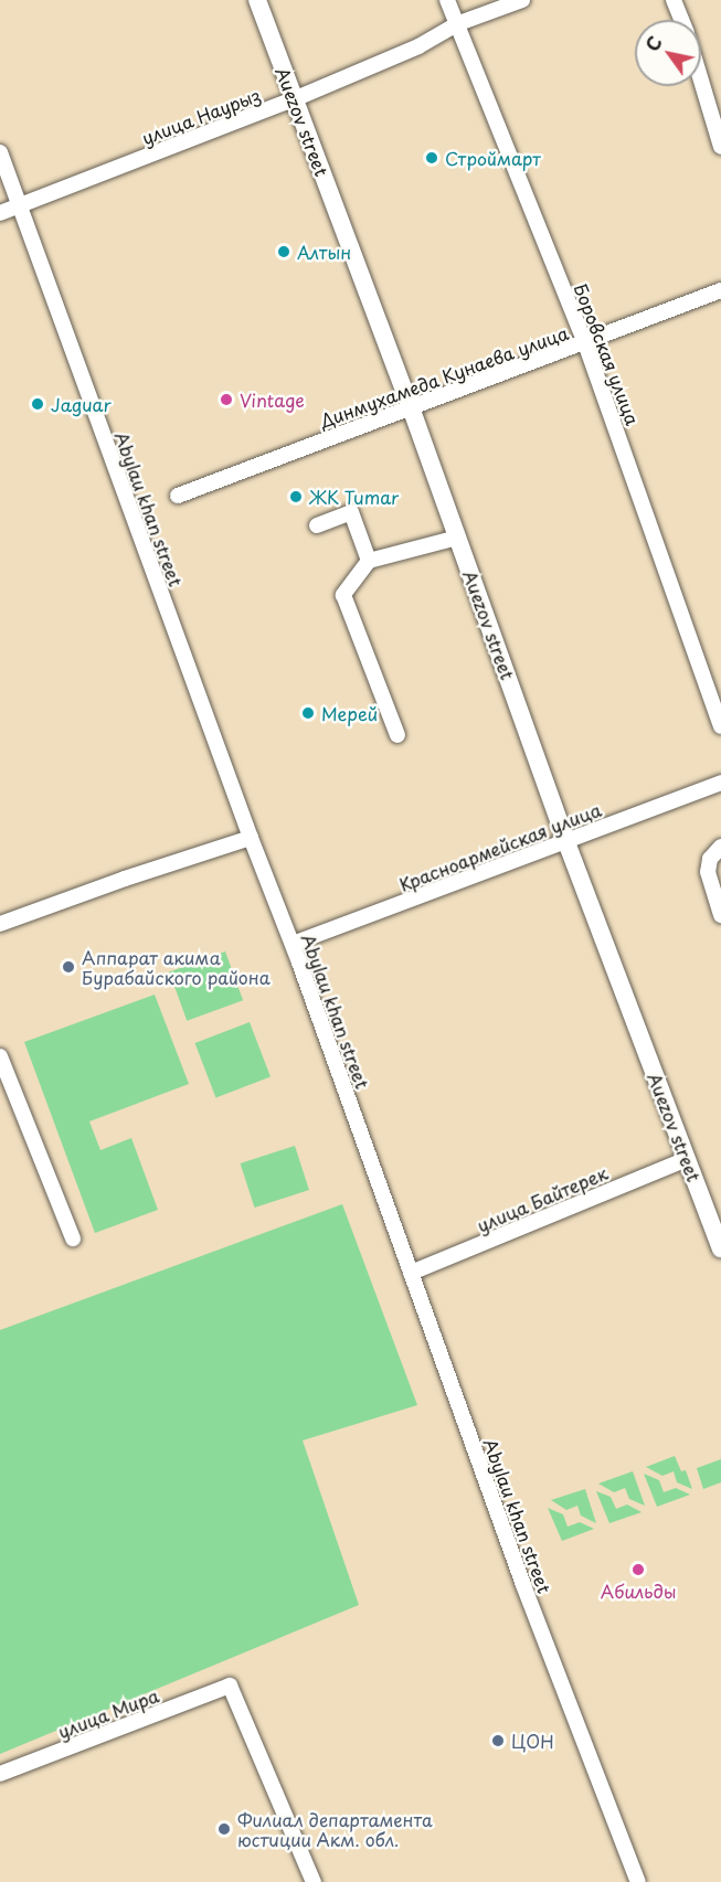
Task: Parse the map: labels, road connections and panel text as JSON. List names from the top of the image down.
{
  "streets": {
    "main road": ["Auezov street"],
    "street": [
      "улица Наурыз",
      "Боровская улица",
      "Динмухамеда Кунаева улица",
      "Abylau khan street",
      "Красноармейская улица",
      "улица Байтерек",
      "улица Мира"
    ]
  },
  "crossings": [
    ["улица Наурыз", "Auezov street"],
    ["улица Наурыз", "Боровская улица"],
    ["улица Наурыз", "Abylau khan street"],
    ["Auezov street", "Динмухамеда Кунаева улица"],
    ["Auezov street", "Красноармейская улица"],
    ["Auezov street", "улица Байтерек"],
    ["Боровская улица", "Динмухамеда Кунаева улица"],
    ["Abylau khan street", "Красноармейская улица"],
    ["Abylau khan street", "улица Байтерек"]
  ],
  "places": [
    "Строймарт",
    "Алтын",
    "Vintage",
    "Jaguar",
    "ЖК Tumar",
    "Мерей",
    "Аппарат акима Бурабайского района",
    "Абильды",
    "ЦОН",
    "Филиал департамента юстиции Акм. обл."
  ],
  "north": "top left"
}
